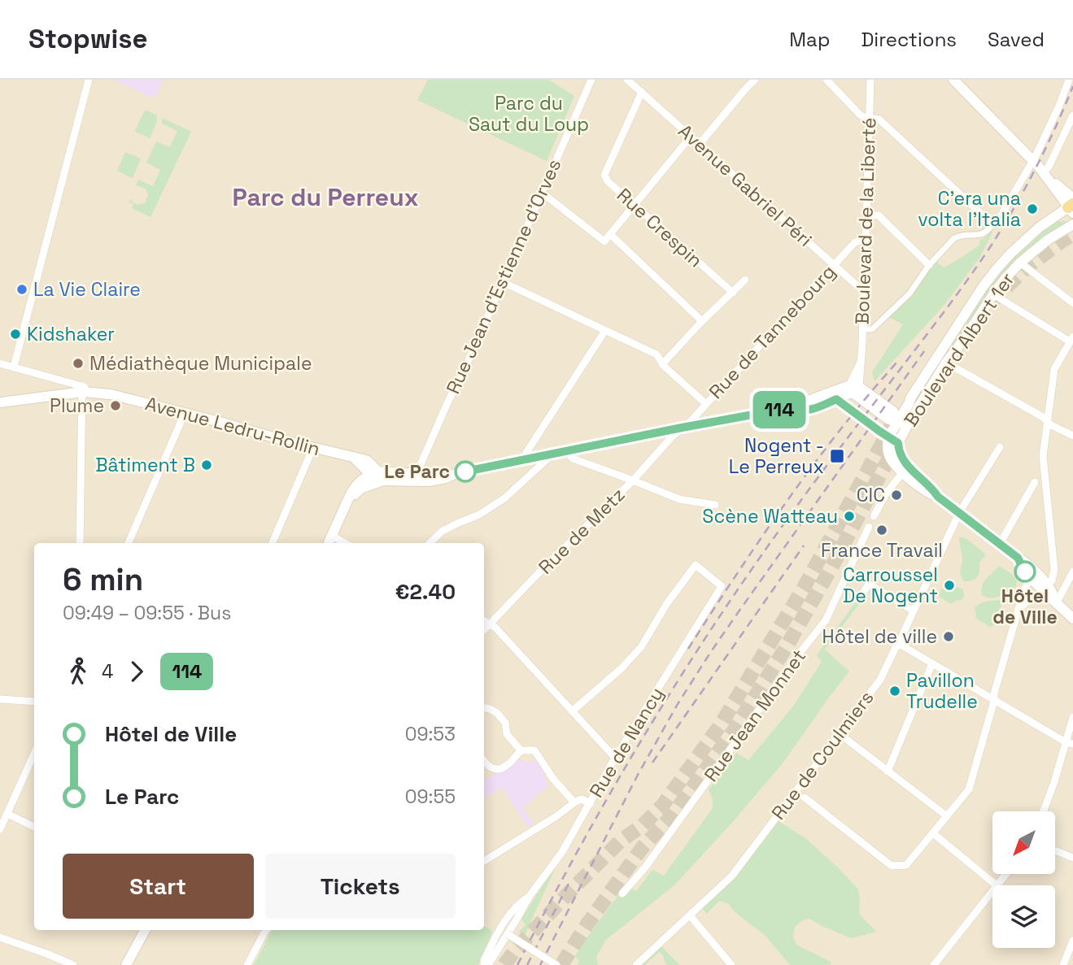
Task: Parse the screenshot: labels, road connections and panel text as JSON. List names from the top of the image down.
{
  "streets": {
    "street": [
      "Avenue Gabriel Péri",
      "Boulevard de la Liberté",
      "Rue Crespin",
      "Rue Jean d'Estienne d'Orves",
      "Rue de Tannebourg",
      "Boulevard Albert 1er",
      "Avenue Ledru-Rollin",
      "Rue de Metz",
      "Rue Jean Monnet",
      "Rue de Nancy",
      "Rue de Coulmiers"
    ]
  },
  "crossings": [
    ["Avenue Gabriel Péri", "Boulevard de la Liberté"],
    ["Avenue Gabriel Péri", "Rue Crespin"],
    ["Avenue Gabriel Péri", "Rue de Tannebourg"],
    ["Boulevard de la Liberté", "Rue de Tannebourg"],
    ["Rue de Tannebourg", "Rue de Metz"]
  ],
  "districts": ["Parc du Perreux"],
  "parks": ["Parc du Saut du Loup"],
  "places": {
    "other": [
      "C’era una volta l’Italia",
      "La Vie Claire",
      "Kidshaker",
      "Médiathèque Municipale",
      "Plume",
      "Bâtiment B",
      "Le Parc",
      "CIC",
      "Scène Watteau",
      "France Travail",
      "Hôtel de Ville",
      "Carroussel De Nogent",
      "Hôtel de ville",
      "Pavillon Trudelle"
    ],
    "transit": ["Nogent - Le Perreux"]
  },
  "lines": ["bus line 114"],
  "north": "bottom left",
  "page": {
    "header": "Stopwise",
    "nav": ["Map", "Directions", "Saved"],
    "on_map": "114",
    "heading": ["6 min", "09:49 – 09:55 · Bus", "€2.40"],
    "legs": ["4", "114"],
    "list": [
      {
        "name": "Hôtel de Ville",
        "value": "09:53"
      },
      {
        "name": "Le Parc",
        "value": "09:55"
      }
    ],
    "buttons": ["Start", "Tickets"]
  }
}
